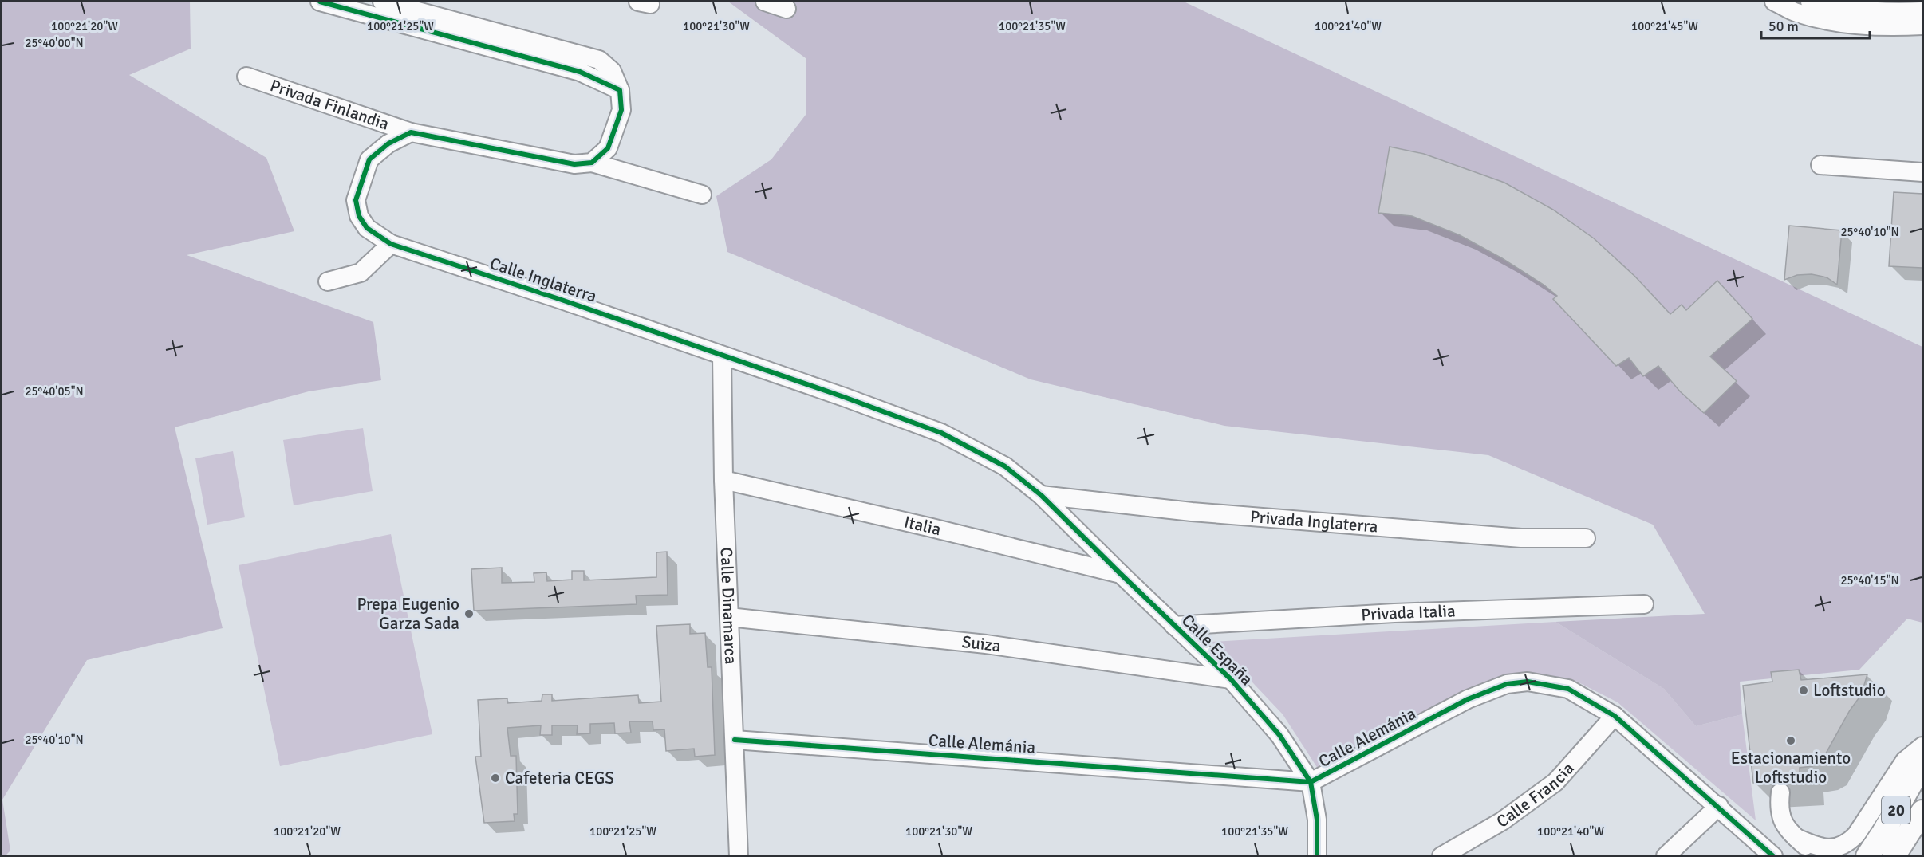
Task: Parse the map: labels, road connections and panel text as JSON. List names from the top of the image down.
{
  "streets": {
    "main road": ["20"],
    "street": [
      "Privada Finlandia",
      "Calle Inglaterra",
      "Privada Inglaterra",
      "Italia",
      "Calle Dinamarca",
      "Privada Italia",
      "Suiza",
      "Calle España",
      "Calle Alemánia",
      "Calle Francia"
    ]
  },
  "crossings": [
    ["Privada Finlandia", "Calle Inglaterra"],
    ["Calle Inglaterra", "Privada Inglaterra"],
    ["Calle Inglaterra", "Calle Dinamarca"],
    ["Calle Inglaterra", "Calle España"],
    ["Privada Inglaterra", "Calle España"],
    ["Italia", "Calle Dinamarca"],
    ["Italia", "Calle España"],
    ["Calle Dinamarca", "Suiza"],
    ["Calle Dinamarca", "Calle Alemánia"],
    ["Privada Italia", "Calle España"],
    ["Suiza", "Calle España"],
    ["Calle España", "Calle Alemánia"],
    ["Calle Alemánia", "Calle Francia"]
  ],
  "places": [
    "Prepa Eugenio Garza Sada",
    "Loftstudio",
    "Estacionamiento Loftstudio",
    "Cafeteria CEGS"
  ],
  "scale_bar": "50 m",
  "coordinates": [
    "100°21'20\"W",
    "100°21'25\"W",
    "100°21'30\"W",
    "100°21'35\"W",
    "100°21'40\"W",
    "100°21'45\"W",
    "25°40'00\"N",
    "25°40'10\"N",
    "25°40'05\"N",
    "25°40'15\"N"
  ]
}
